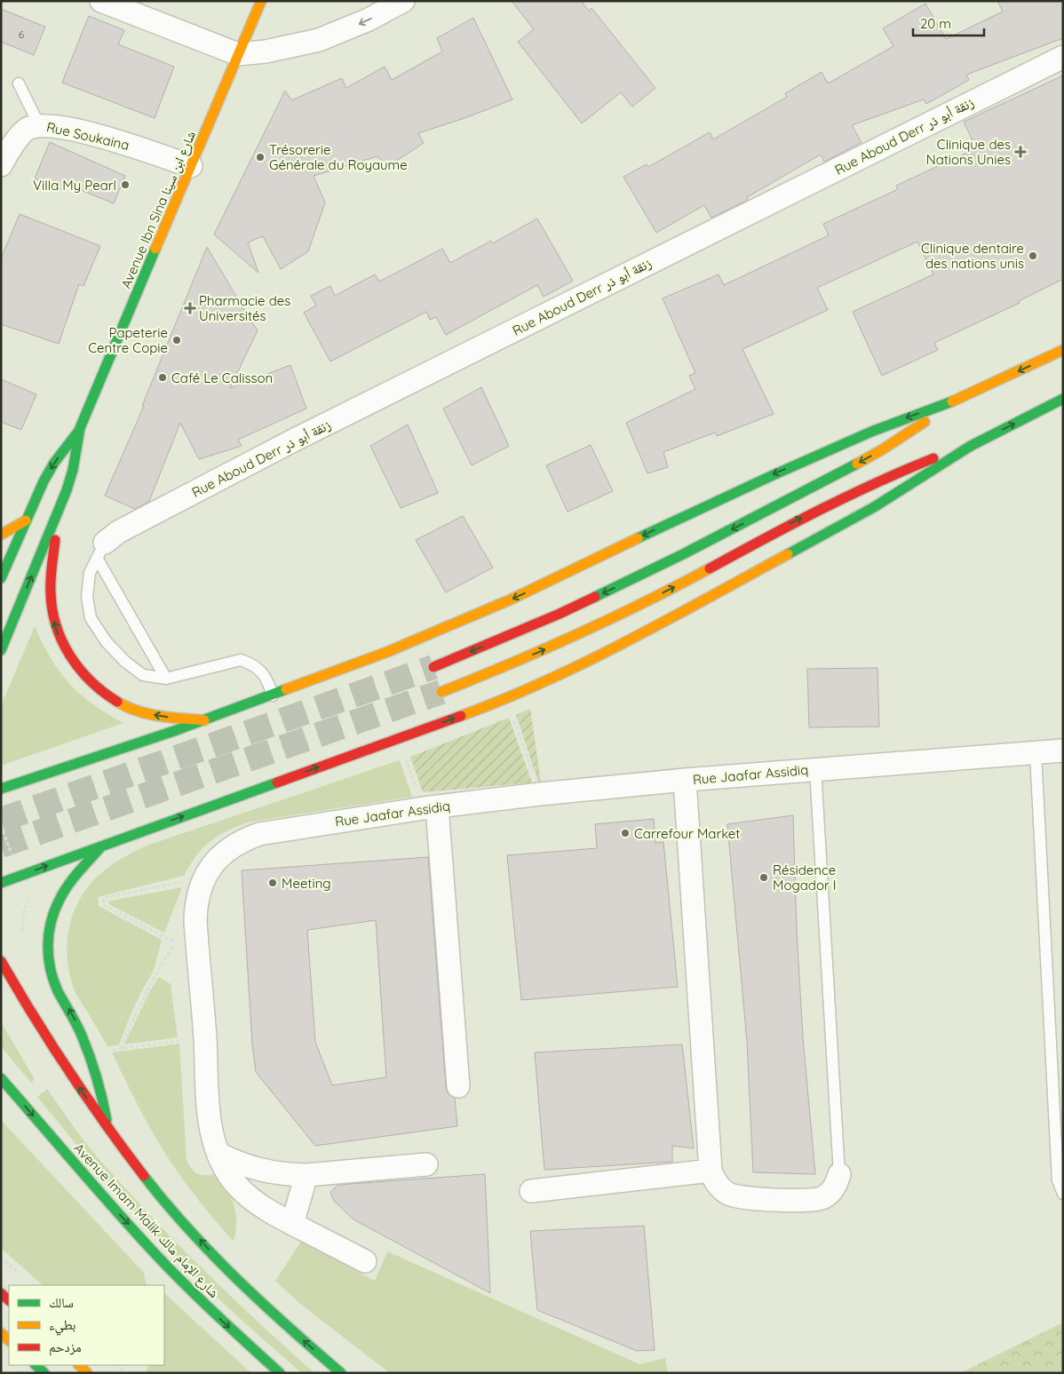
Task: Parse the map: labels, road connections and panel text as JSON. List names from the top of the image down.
{
  "streets": {
    "main road": ["Avenue Ibn Sina شارع ابن سينا", "Avenue Imam Malik شارع الإمام مالك"],
    "street": ["Rue Soukaina", "Rue Aboud Derr زنقة أبو ذر", "Rue Jaafar Assidiq"]
  },
  "crossings": [
    ["Rue Soukaina", "Avenue Ibn Sina شارع ابن سينا"]
  ],
  "places": {
    "health": ["Clinique des Nations Unies", "Pharmacie des Universités"],
    "other": [
      "Trésorerie Générale du Royaume",
      "Villa My Pearl",
      "Clinique dentaire des nations unis",
      "Papeterie Centre Copie",
      "Café Le Calisson",
      "Carrefour Market",
      "Résidence Mogador I",
      "Meeting"
    ]
  },
  "house_numbers": ["6"],
  "legend": ["سالك", "بطيء", "مزدحم"],
  "scale_bar": "20 m"
}
